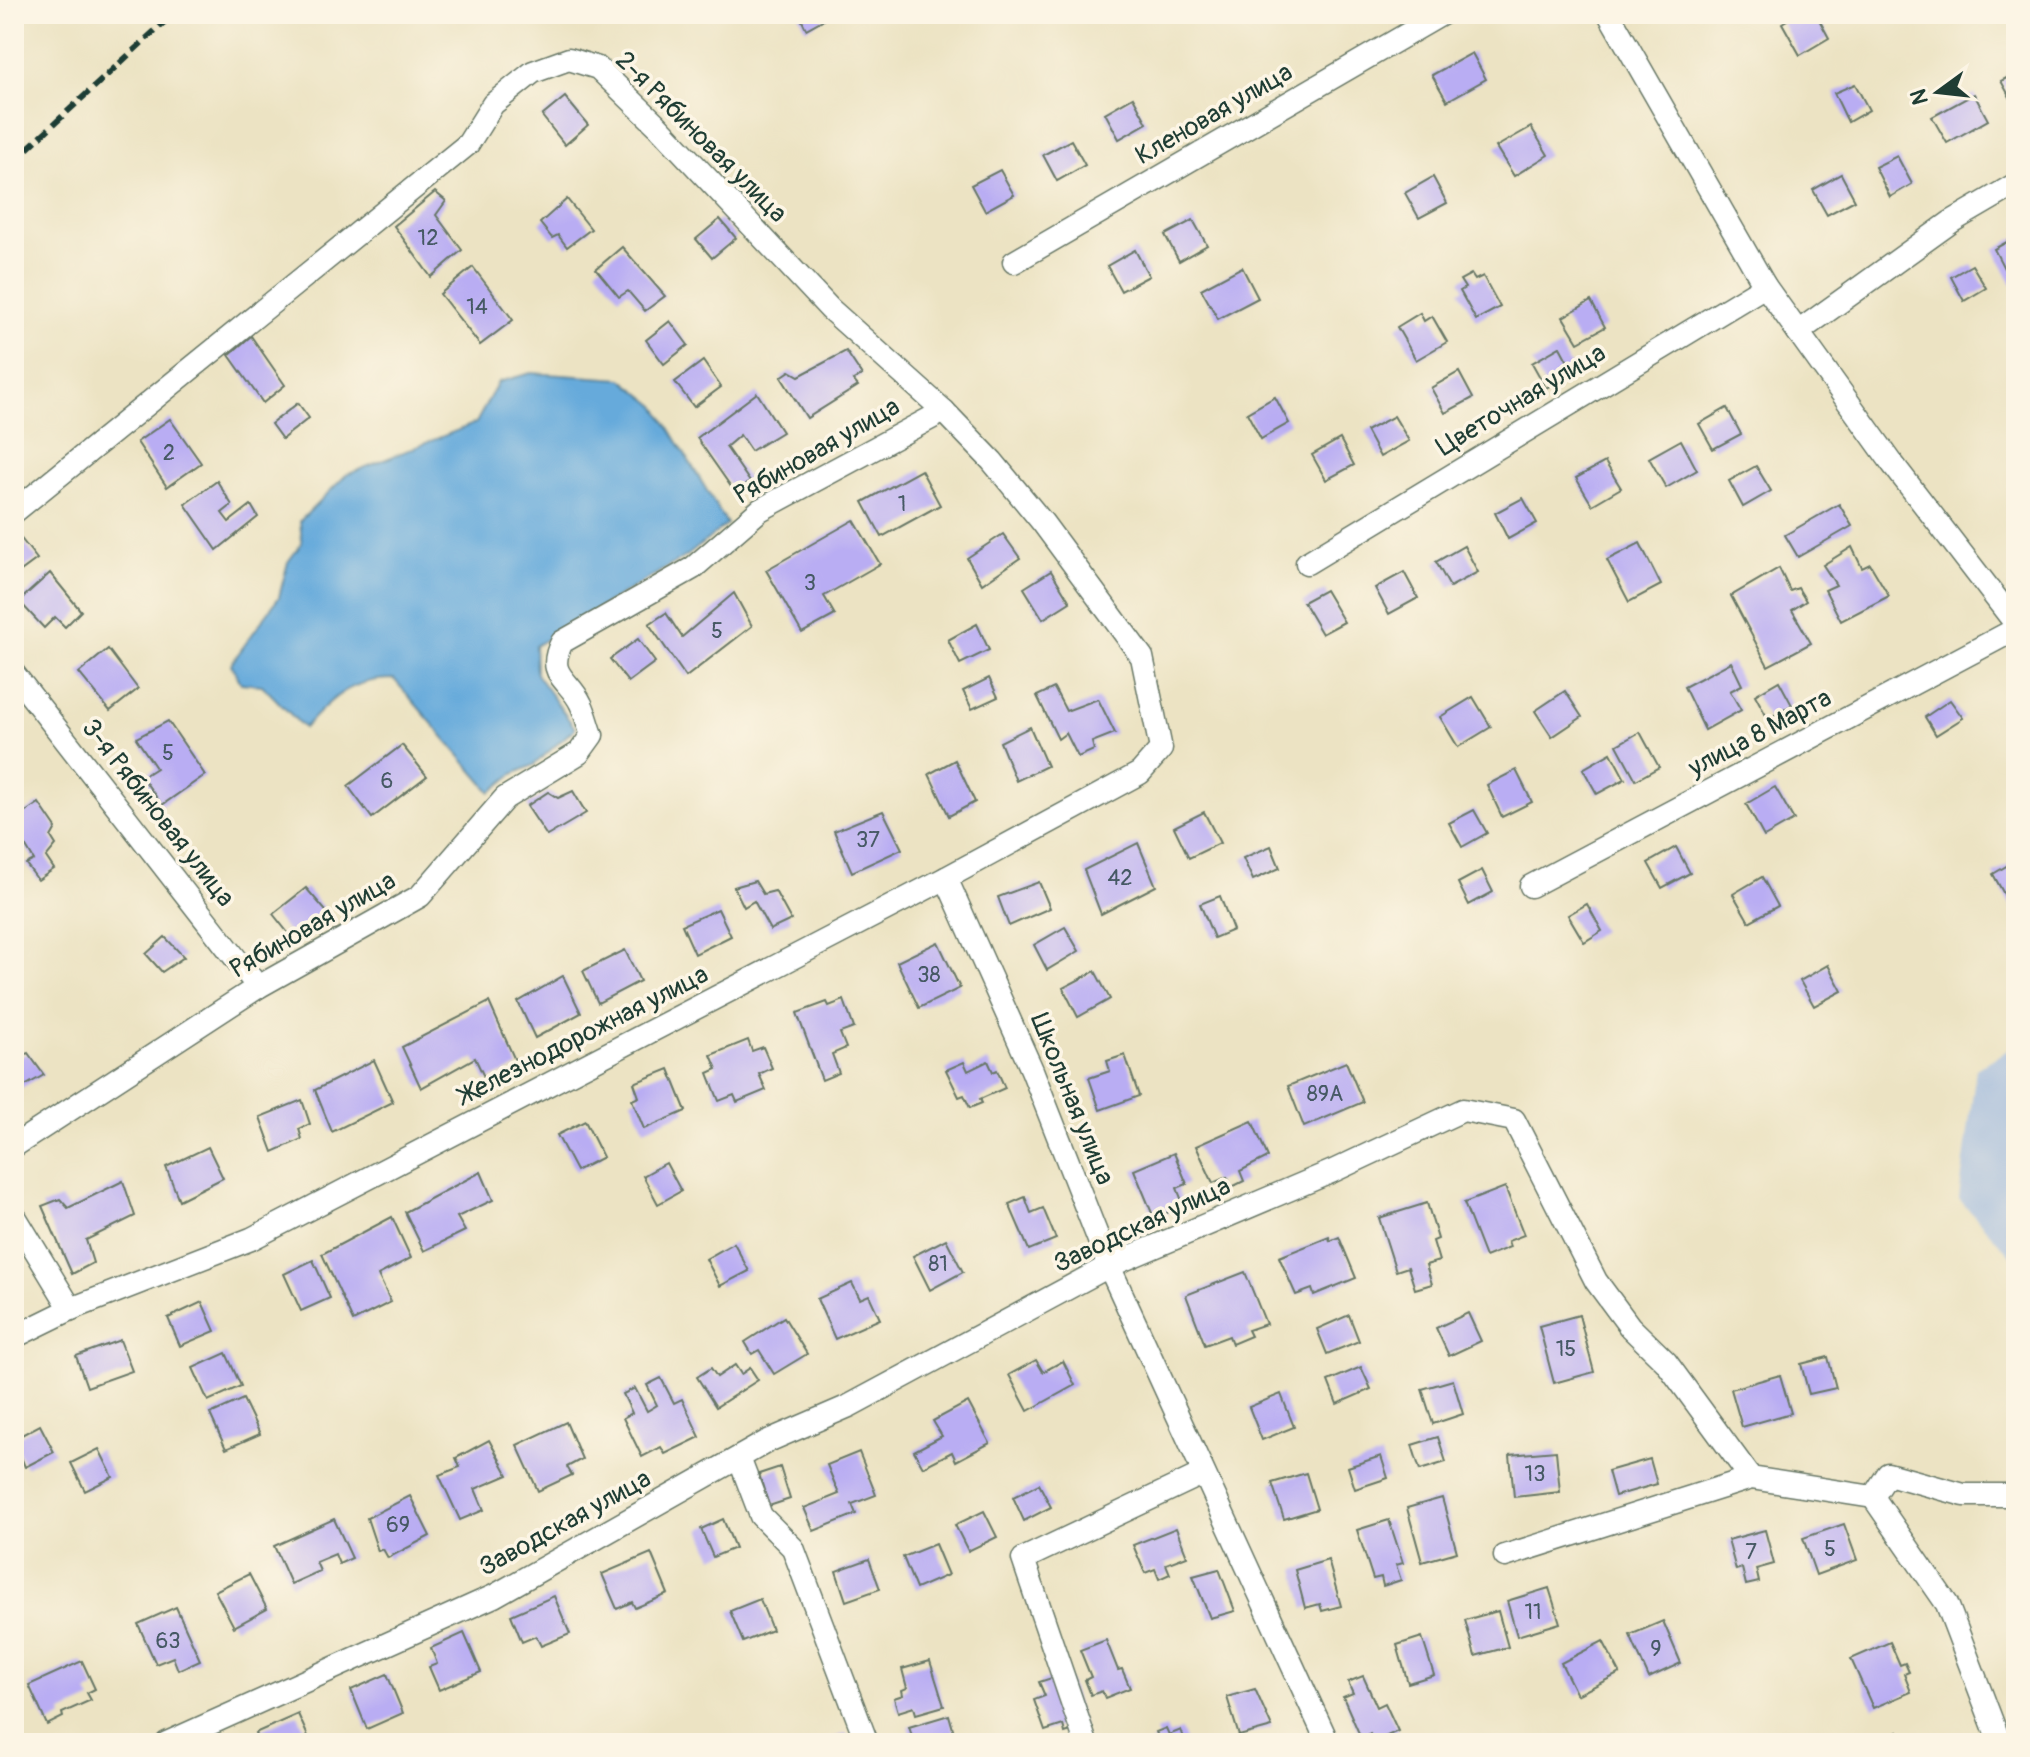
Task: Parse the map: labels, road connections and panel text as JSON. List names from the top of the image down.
{
  "streets": {
    "street": [
      "Кленовая улица",
      "2-я Рябиновая улица",
      "Цветочная улица",
      "Рябиновая улица",
      "улица 8 Марта",
      "3-я Рябиновая улица",
      "Железнодорожная улица",
      "Школьная улица",
      "Заводская улица"
    ]
  },
  "crossings": [
    ["2-я Рябиновая улица", "Рябиновая улица"],
    ["2-я Рябиновая улица", "Железнодорожная улица"],
    ["Рябиновая улица", "3-я Рябиновая улица"],
    ["Железнодорожная улица", "Школьная улица"],
    ["Школьная улица", "Заводская улица"]
  ],
  "house_numbers": [
    "12",
    "14",
    "2",
    "1",
    "3",
    "5",
    "5",
    "6",
    "37",
    "42",
    "38",
    "89А",
    "81",
    "15",
    "13",
    "69",
    "5",
    "7",
    "11",
    "63",
    "9"
  ],
  "north": "left"
}
